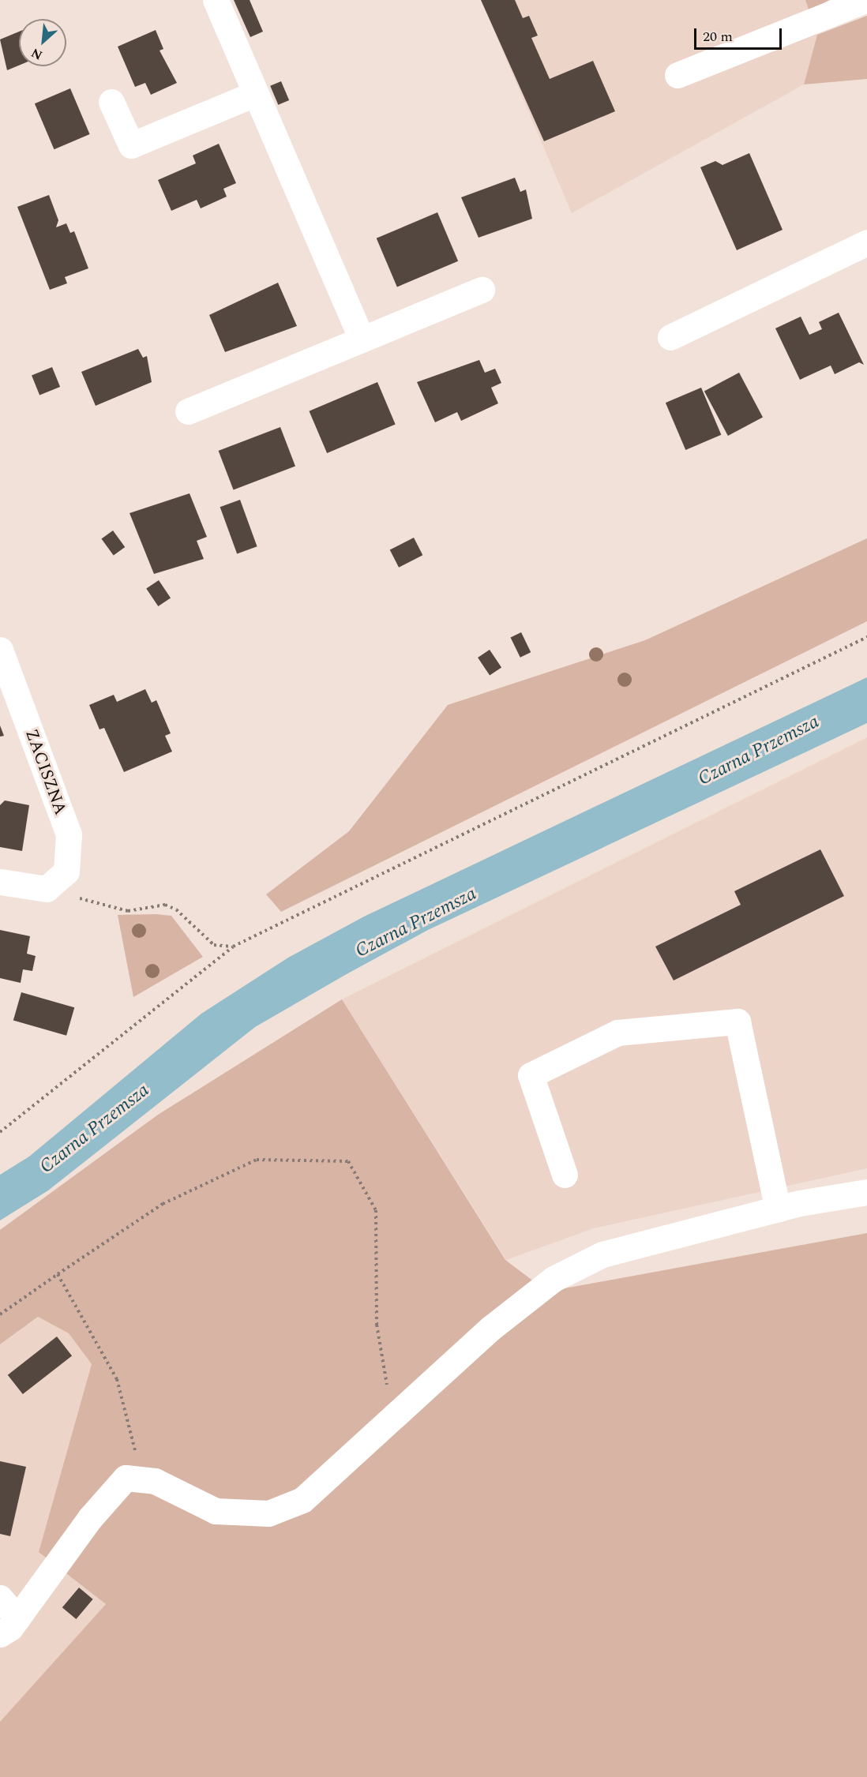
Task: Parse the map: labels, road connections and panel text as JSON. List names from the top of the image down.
{
  "streets": {
    "street": ["ZACISZNA"]
  },
  "water": ["Czarna Przemsza"],
  "scale_bar": "20 m",
  "north": "bottom left"
}
